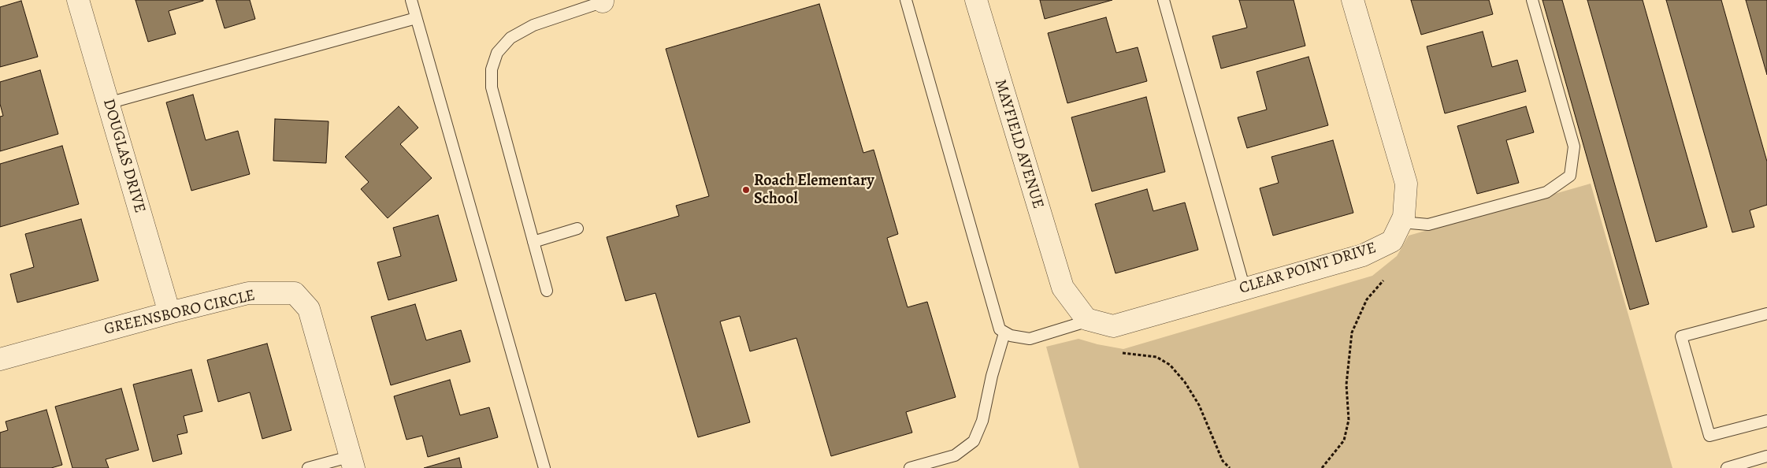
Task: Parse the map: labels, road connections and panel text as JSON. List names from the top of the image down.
{
  "streets": {
    "street": [
      "MAYFIELD AVENUE",
      "DOUGLAS DRIVE",
      "CLEAR POINT DRIVE",
      "GREENSBORO CIRCLE"
    ]
  },
  "crossings": [
    ["MAYFIELD AVENUE", "CLEAR POINT DRIVE"],
    ["DOUGLAS DRIVE", "GREENSBORO CIRCLE"]
  ],
  "places": ["Roach Elementary School"]
}
